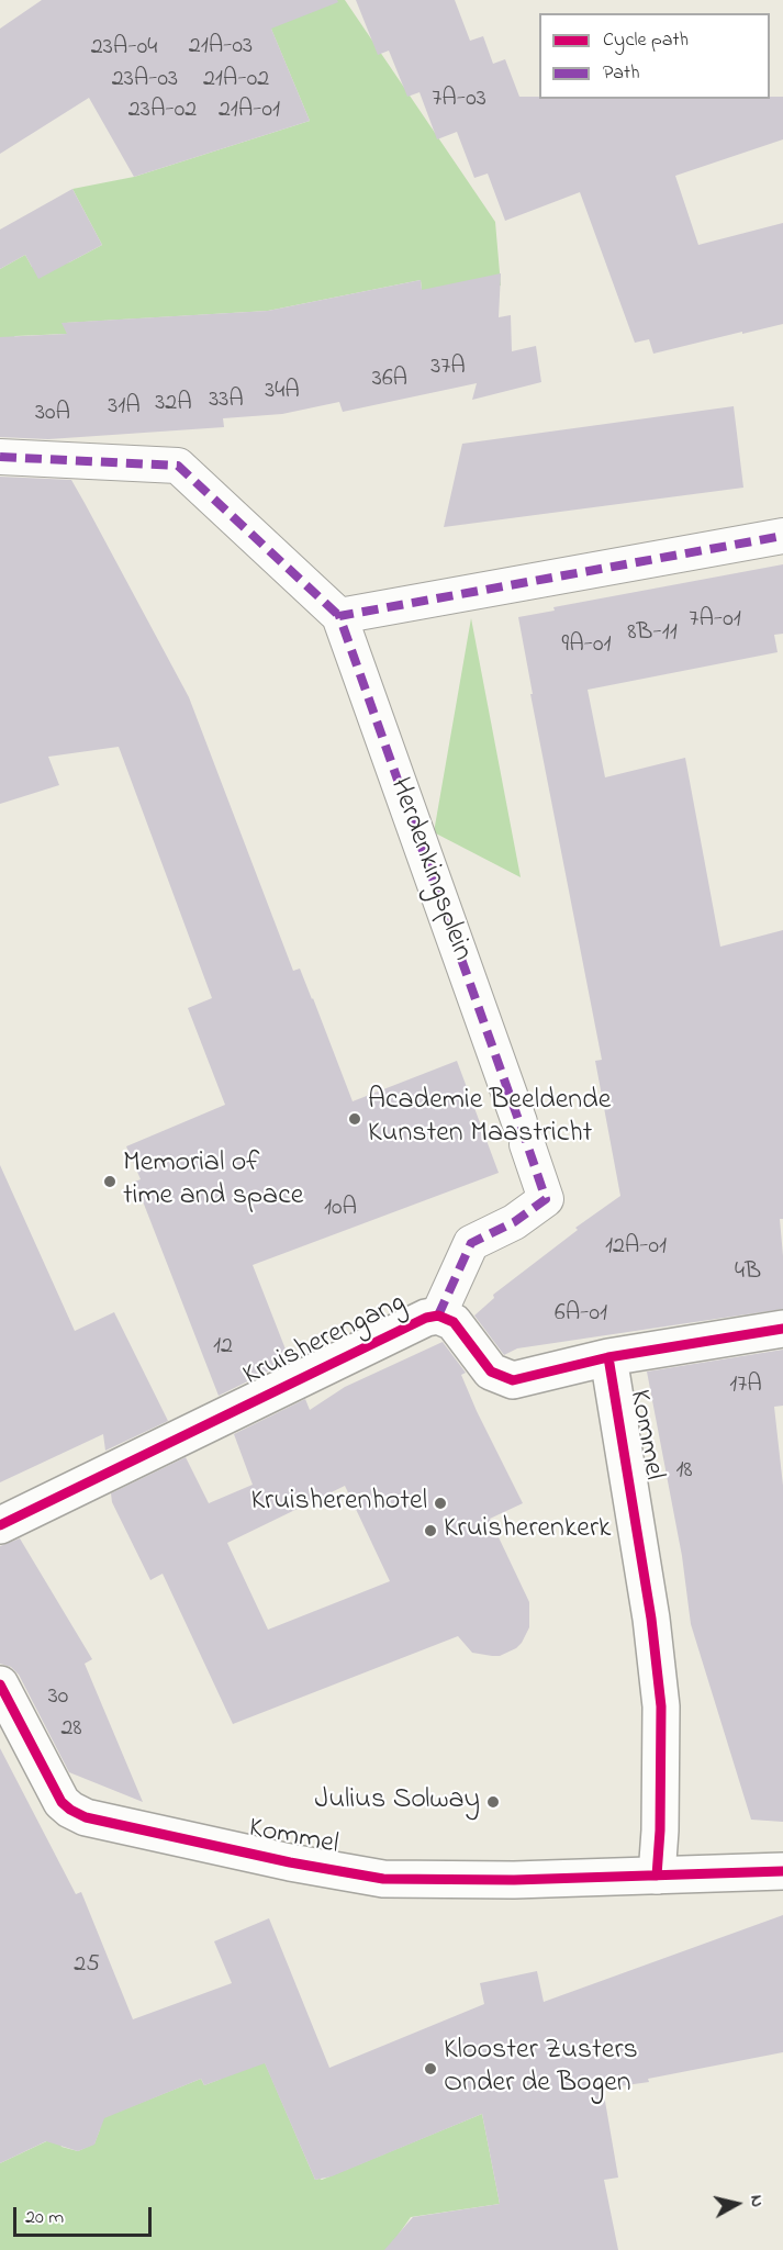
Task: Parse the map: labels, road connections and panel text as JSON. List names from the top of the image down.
{
  "streets": {
    "street": ["Herdenkingsplein", "Kruisherengang", "Kommel"]
  },
  "crossings": [
    ["Herdenkingsplein", "Kruisherengang"],
    ["Kruisherengang", "Kommel"]
  ],
  "places": [
    "Academie Beeldende Kunsten Maastricht",
    "Memorial of time and space",
    "Kruisherenhotel",
    "Kruisherenkerk",
    "Julius Solway",
    "Klooster Zusters Onder de Bogen"
  ],
  "house_numbers": [
    "21A-03",
    "23A-04",
    "23A-03",
    "21A-02",
    "7A-03",
    "23A-02",
    "21A-01",
    "37A",
    "36A",
    "34A",
    "33A",
    "32A",
    "31A",
    "30A",
    "7A-01",
    "8B-11",
    "9A-01",
    "10A",
    "12A-01",
    "4B",
    "6A-01",
    "12",
    "17A",
    "18",
    "30",
    "28",
    "25"
  ],
  "legend": ["Cycle path", "Path"],
  "scale_bar": "20 m",
  "north": "right"
}
